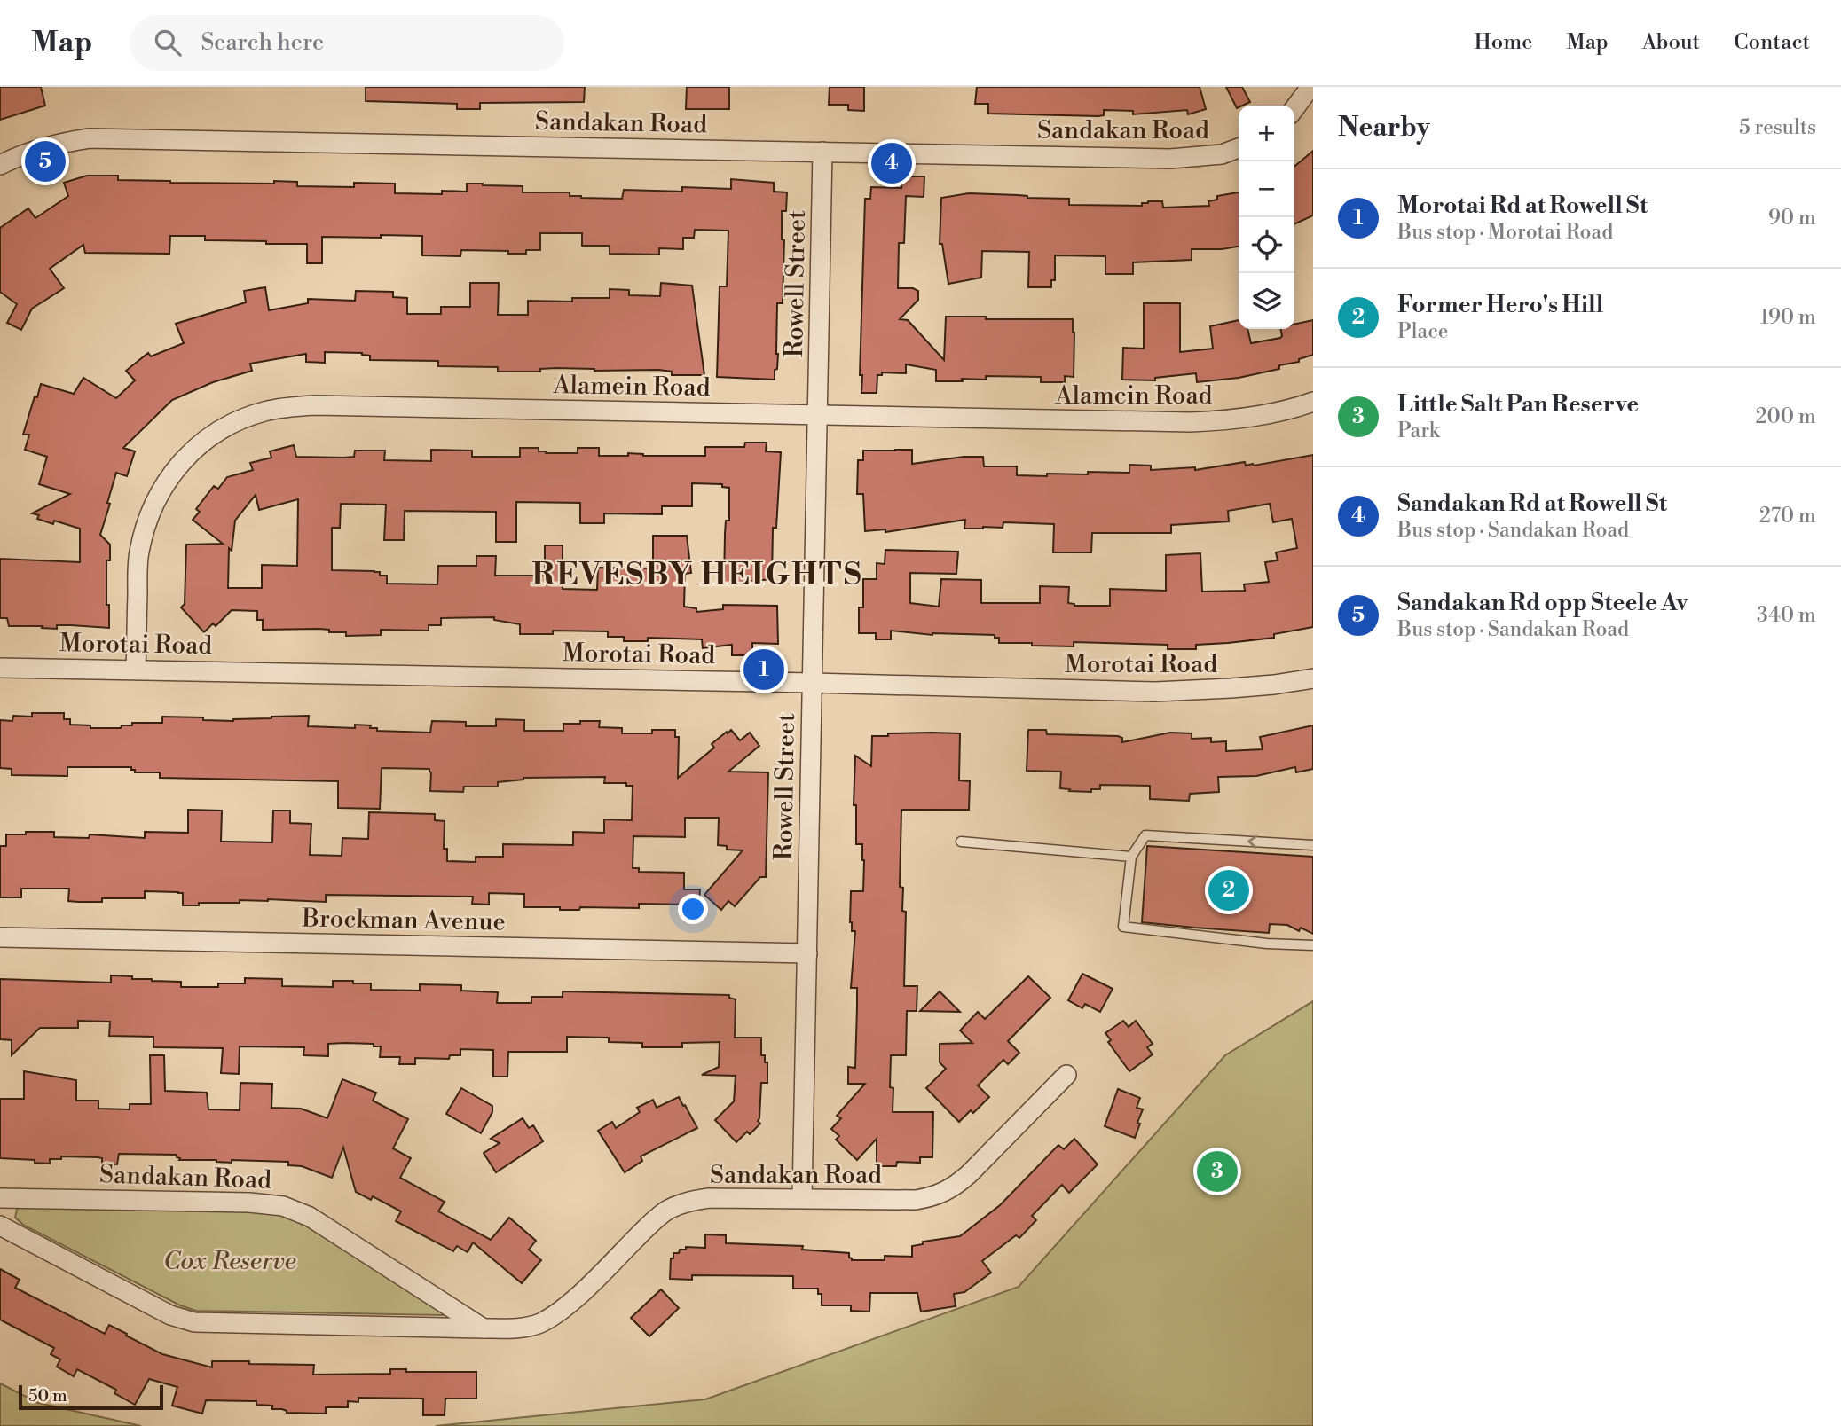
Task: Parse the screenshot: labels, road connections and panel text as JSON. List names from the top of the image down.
{
  "streets": {
    "street": [
      "Sandakan Road",
      "Rowell Street",
      "Alamein Road",
      "Morotai Road",
      "Brockman Avenue"
    ]
  },
  "crossings": [
    ["Sandakan Road", "Rowell Street"],
    ["Rowell Street", "Alamein Road"],
    ["Rowell Street", "Morotai Road"],
    ["Rowell Street", "Brockman Avenue"],
    ["Alamein Road", "Morotai Road"]
  ],
  "districts": ["REVESBY HEIGHTS"],
  "parks": ["Cox Reserve"],
  "scale_bar": "50 m",
  "page": {
    "header": "Map",
    "search": "Search here",
    "nav": [
      "Home",
      "Map",
      "About",
      "Contact"
    ],
    "heading": ["Nearby", "5 results"],
    "map_buttons": ["+", "−"],
    "pins": [
      "5",
      "4",
      "1",
      "2",
      "3"
    ],
    "list": [
      {
        "mark": "1",
        "name": "Morotai Rd at Rowell St",
        "note": "Bus stop · Morotai Road",
        "value": "90 m"
      },
      {
        "mark": "2",
        "name": "Former Hero's Hill",
        "note": "Place",
        "value": "190 m"
      },
      {
        "mark": "3",
        "name": "Little Salt Pan Reserve",
        "note": "Park",
        "value": "200 m"
      },
      {
        "mark": "4",
        "name": "Sandakan Rd at Rowell St",
        "note": "Bus stop · Sandakan Road",
        "value": "270 m"
      },
      {
        "mark": "5",
        "name": "Sandakan Rd opp Steele Av",
        "note": "Bus stop · Sandakan Road",
        "value": "340 m"
      }
    ],
    "scale": "50 m"
  }
}
